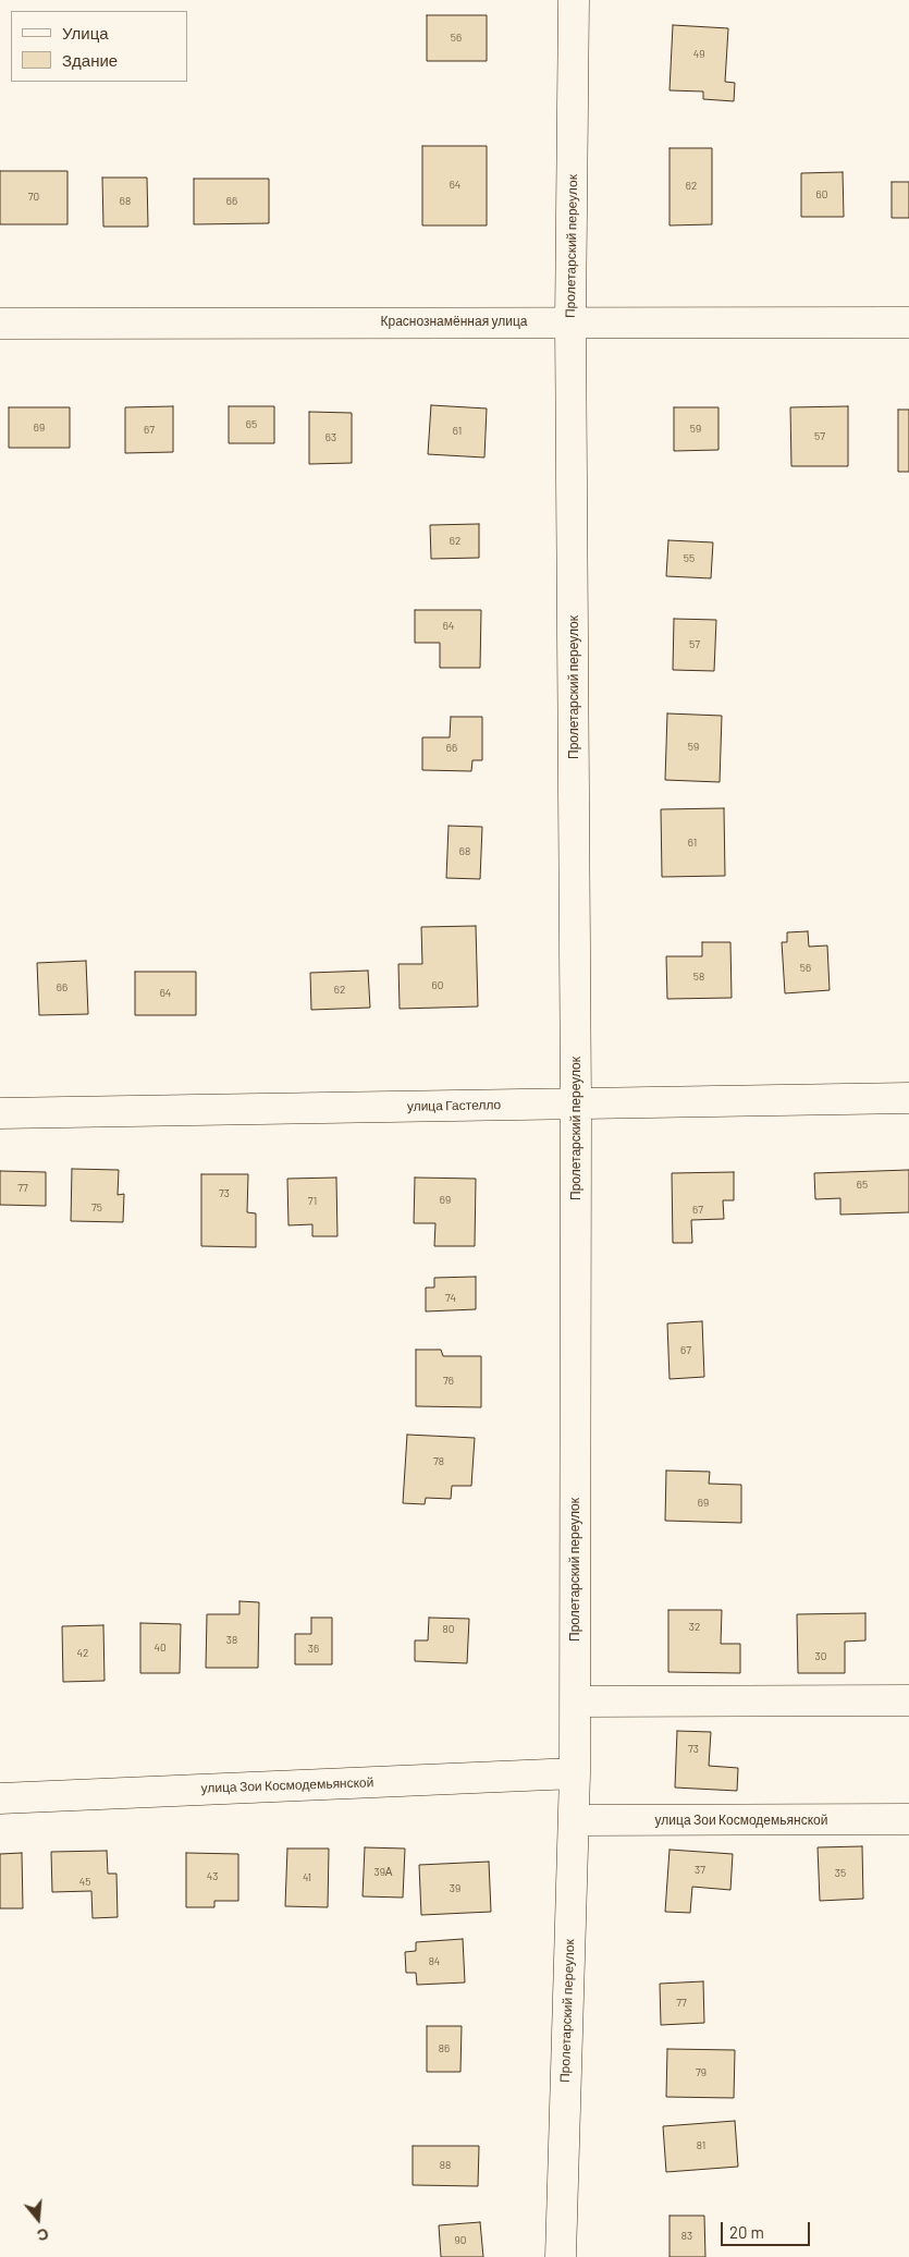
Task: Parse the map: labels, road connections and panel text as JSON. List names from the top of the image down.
{
  "streets": {
    "street": [
      "Пролетарский переулок",
      "Краснознамённая улица",
      "улица Гастелло",
      "улица Зои Космодемьянской"
    ]
  },
  "crossings": [
    ["Пролетарский переулок", "Краснознамённая улица"],
    ["Пролетарский переулок", "улица Гастелло"],
    ["Пролетарский переулок", "улица Зои Космодемьянской"]
  ],
  "house_numbers": [
    "56",
    "49",
    "64",
    "62",
    "60",
    "70",
    "68",
    "66",
    "65",
    "69",
    "59",
    "67",
    "61",
    "57",
    "63",
    "62",
    "55",
    "64",
    "57",
    "59",
    "66",
    "61",
    "68",
    "56",
    "58",
    "60",
    "66",
    "62",
    "64",
    "65",
    "77",
    "73",
    "69",
    "71",
    "75",
    "67",
    "74",
    "67",
    "76",
    "78",
    "69",
    "32",
    "80",
    "38",
    "40",
    "36",
    "42",
    "30",
    "73",
    "37",
    "39А",
    "35",
    "43",
    "41",
    "45",
    "39",
    "84",
    "77",
    "86",
    "79",
    "81",
    "88",
    "83",
    "90"
  ],
  "legend": ["Улица", "Здание"],
  "scale_bar": "20 m",
  "north": "bottom"
}
